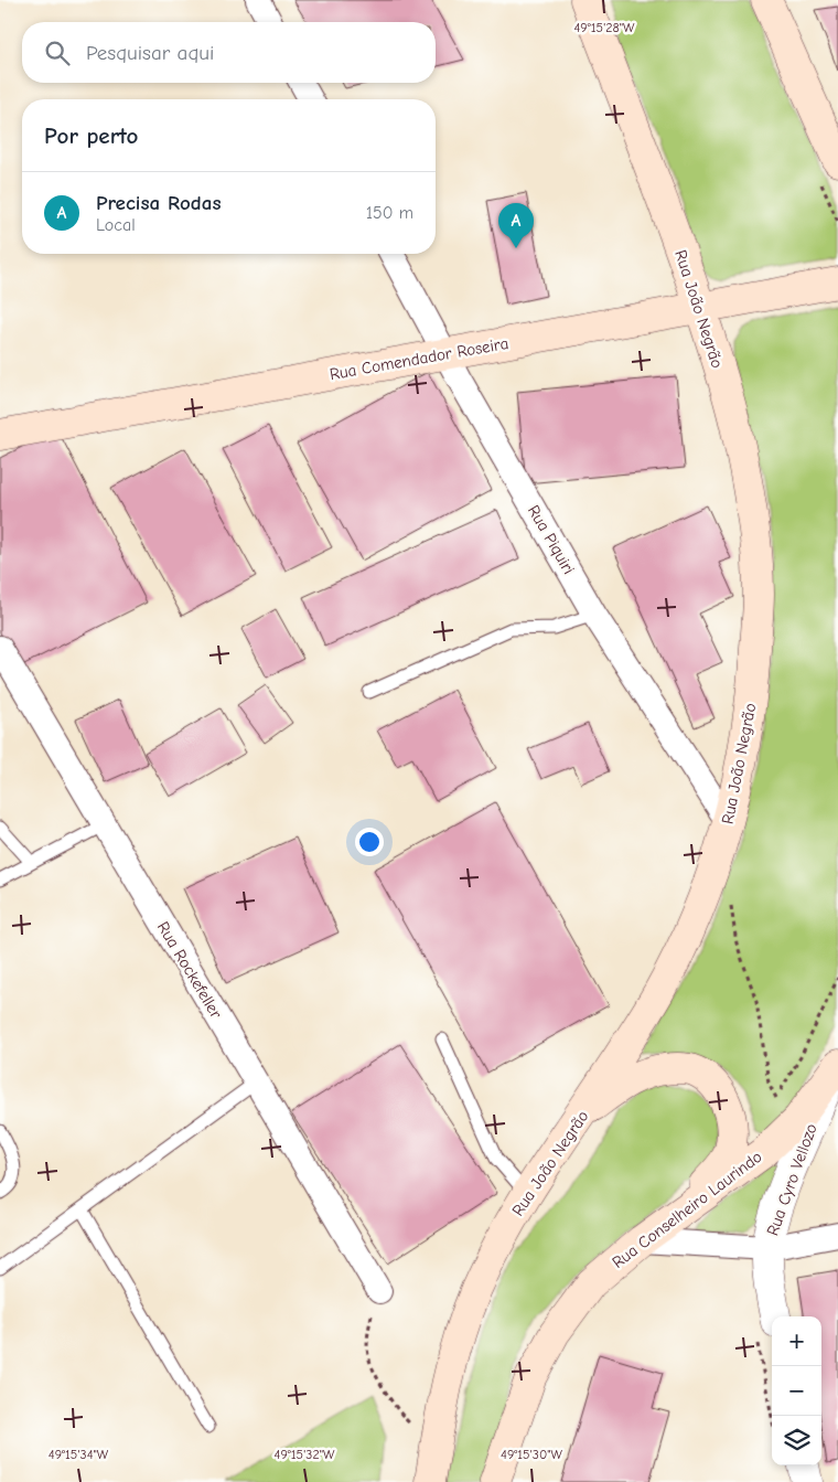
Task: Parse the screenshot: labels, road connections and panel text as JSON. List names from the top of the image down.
{
  "streets": {
    "main road": ["Rua João Negrão", "Rua Comendador Roseira", "Rua Conselheiro Laurindo"],
    "street": ["Rua Piquiri", "Rua Rockefeller", "Rua Cyro Vellozo"]
  },
  "crossings": [
    ["Rua João Negrão", "Rua Comendador Roseira"],
    ["Rua João Negrão", "Rua Piquiri"],
    ["Rua Comendador Roseira", "Rua Piquiri"],
    ["Rua Cyro Vellozo", "Rua Conselheiro Laurindo"]
  ],
  "page": {
    "search": "Pesquisar aqui",
    "heading": "Por perto",
    "list": [
      {
        "mark": "A",
        "name": "Precisa Rodas",
        "note": "Local",
        "value": "150 m"
      }
    ],
    "pins": "A",
    "map_buttons": ["+", "−"]
  },
  "coordinates": [
    "49°15'28\"W",
    "49°15'34\"W",
    "49°15'32\"W",
    "49°15'30\"W"
  ]
}
